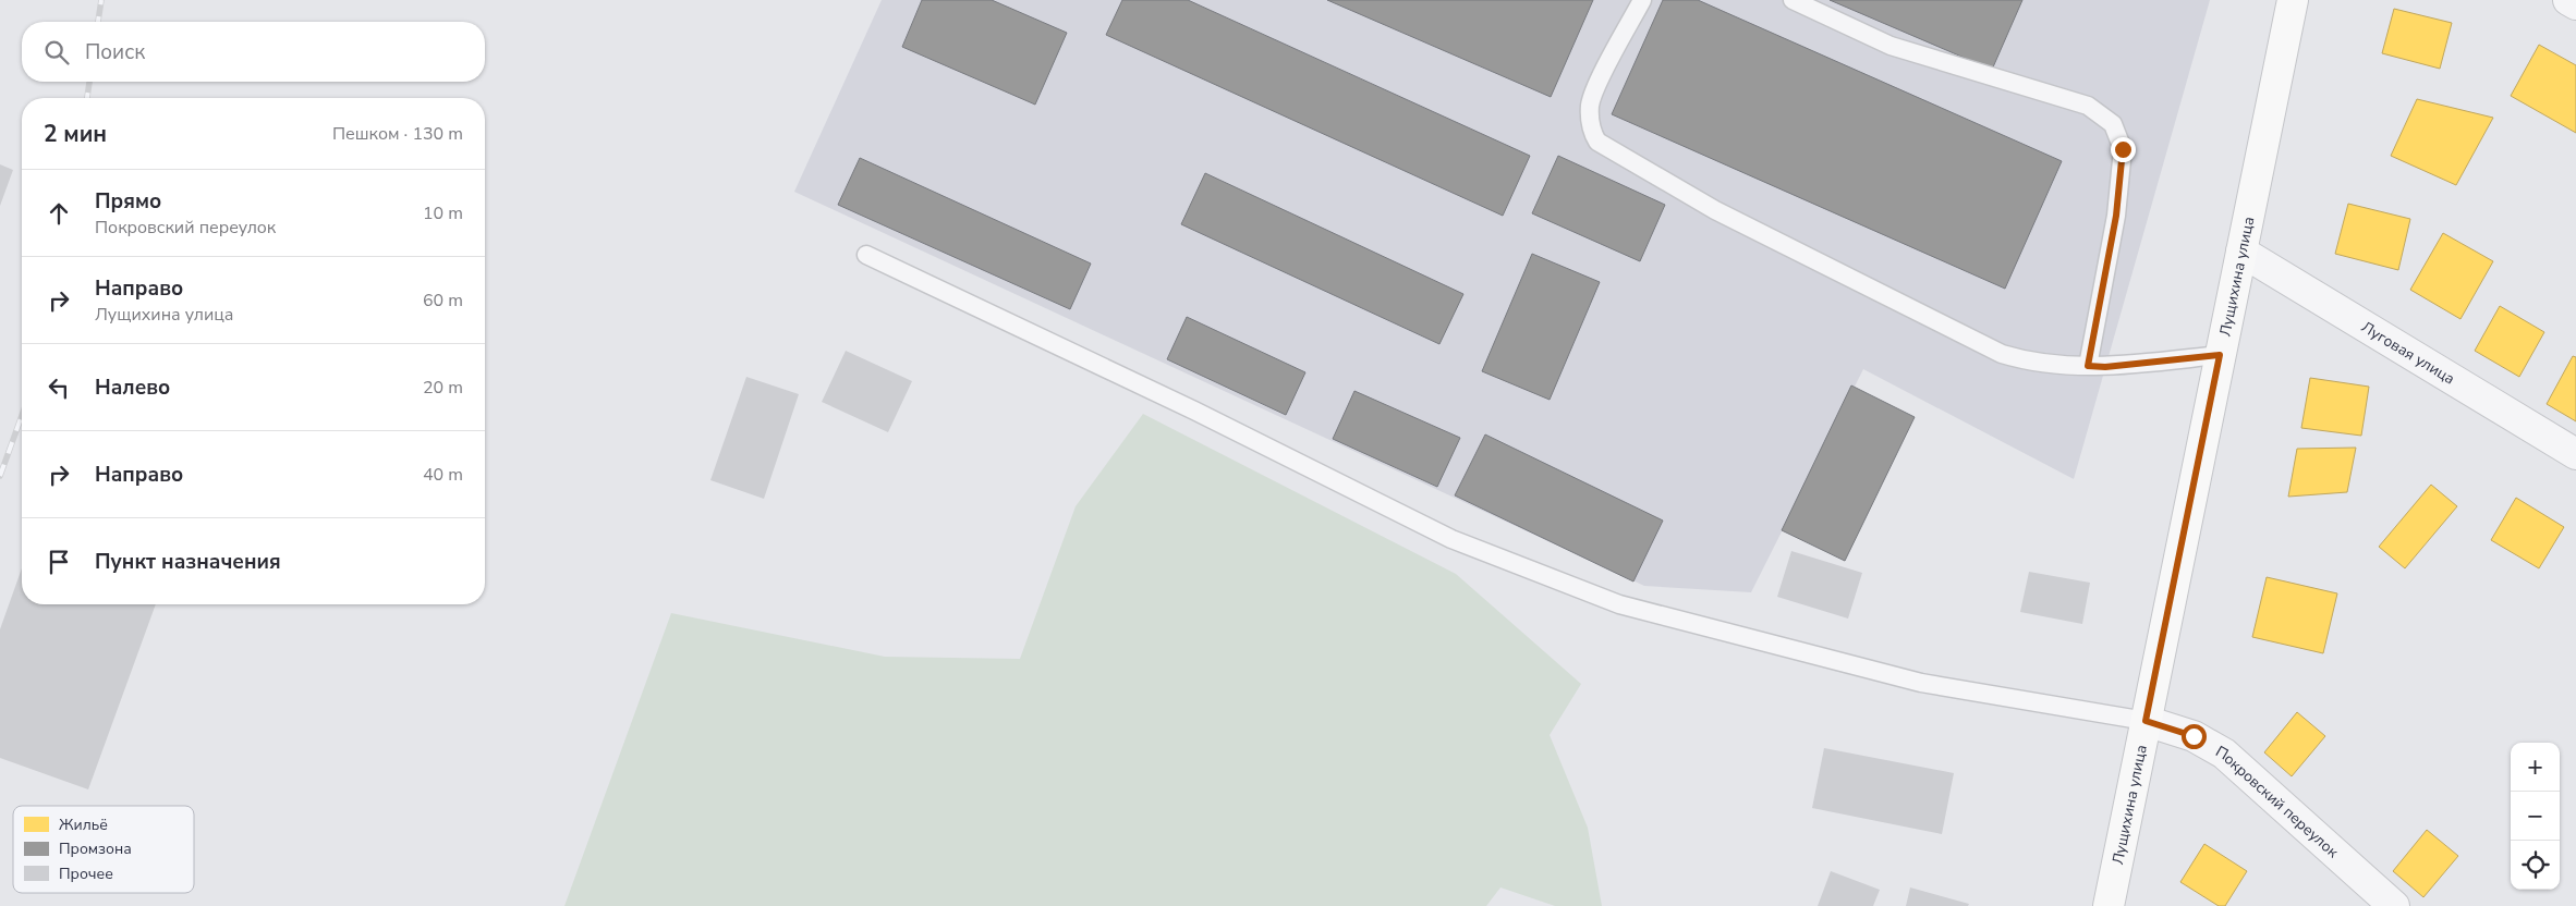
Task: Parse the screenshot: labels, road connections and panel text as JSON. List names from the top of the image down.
{
  "streets": {
    "street": ["Лущихина улица", "Луговая улица", "Покровский переулок"]
  },
  "crossings": [
    ["Лущихина улица", "Луговая улица"],
    ["Лущихина улица", "Покровский переулок"]
  ],
  "legend": ["Жильё", "Промзона", "Прочее"],
  "page": {
    "search": "Поиск",
    "heading": ["2 мин", "Пешком · 130 m"],
    "list": [
      ["Прямо", "Покровский переулок", "10 m"],
      ["Направо", "Лущихина улица", "60 m"],
      ["Налево", "20 m"],
      ["Направо", "40 m"],
      "Пункт назначения"
    ],
    "map_buttons": ["+", "−"]
  }
}
